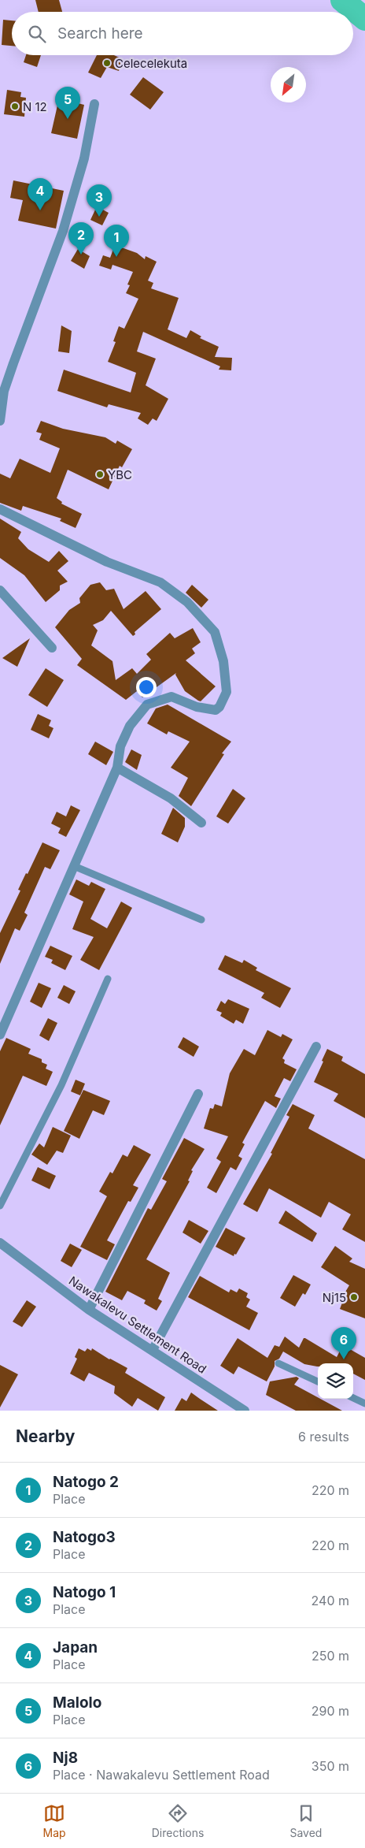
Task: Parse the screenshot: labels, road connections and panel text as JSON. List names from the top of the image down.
{
  "streets": {
    "street": ["Nawakalevu Settlement Road"]
  },
  "places": [
    "Celecelekuta",
    "N 12",
    "YBC",
    "Nj15"
  ],
  "north": "bottom left",
  "page": {
    "search": "Search here",
    "pins": [
      "5",
      "4",
      "3",
      "2",
      "1",
      "6"
    ],
    "heading": ["Nearby", "6 results"],
    "list": [
      {
        "mark": "1",
        "name": "Natogo 2",
        "note": "Place",
        "value": "220 m"
      },
      {
        "mark": "2",
        "name": "Natogo3",
        "note": "Place",
        "value": "220 m"
      },
      {
        "mark": "3",
        "name": "Natogo 1",
        "note": "Place",
        "value": "240 m"
      },
      {
        "mark": "4",
        "name": "Japan",
        "note": "Place",
        "value": "250 m"
      },
      {
        "mark": "5",
        "name": "Malolo",
        "note": "Place",
        "value": "290 m"
      },
      {
        "mark": "6",
        "name": "Nj8",
        "note": "Place · Nawakalevu Settlement Road",
        "value": "350 m"
      }
    ],
    "nav": ["Map", "Directions", "Saved"]
  }
}
